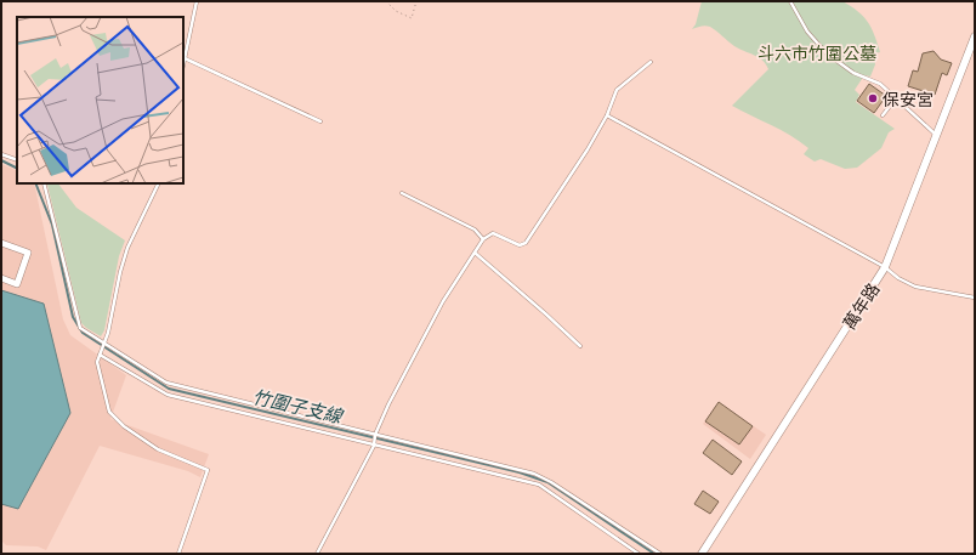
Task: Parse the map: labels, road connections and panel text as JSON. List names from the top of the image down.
{
  "streets": {
    "street": ["萬年路"]
  },
  "water": ["竹圍子支線"],
  "parks": ["斗六市竹圍公墓"],
  "places": ["保安宮"]
}
